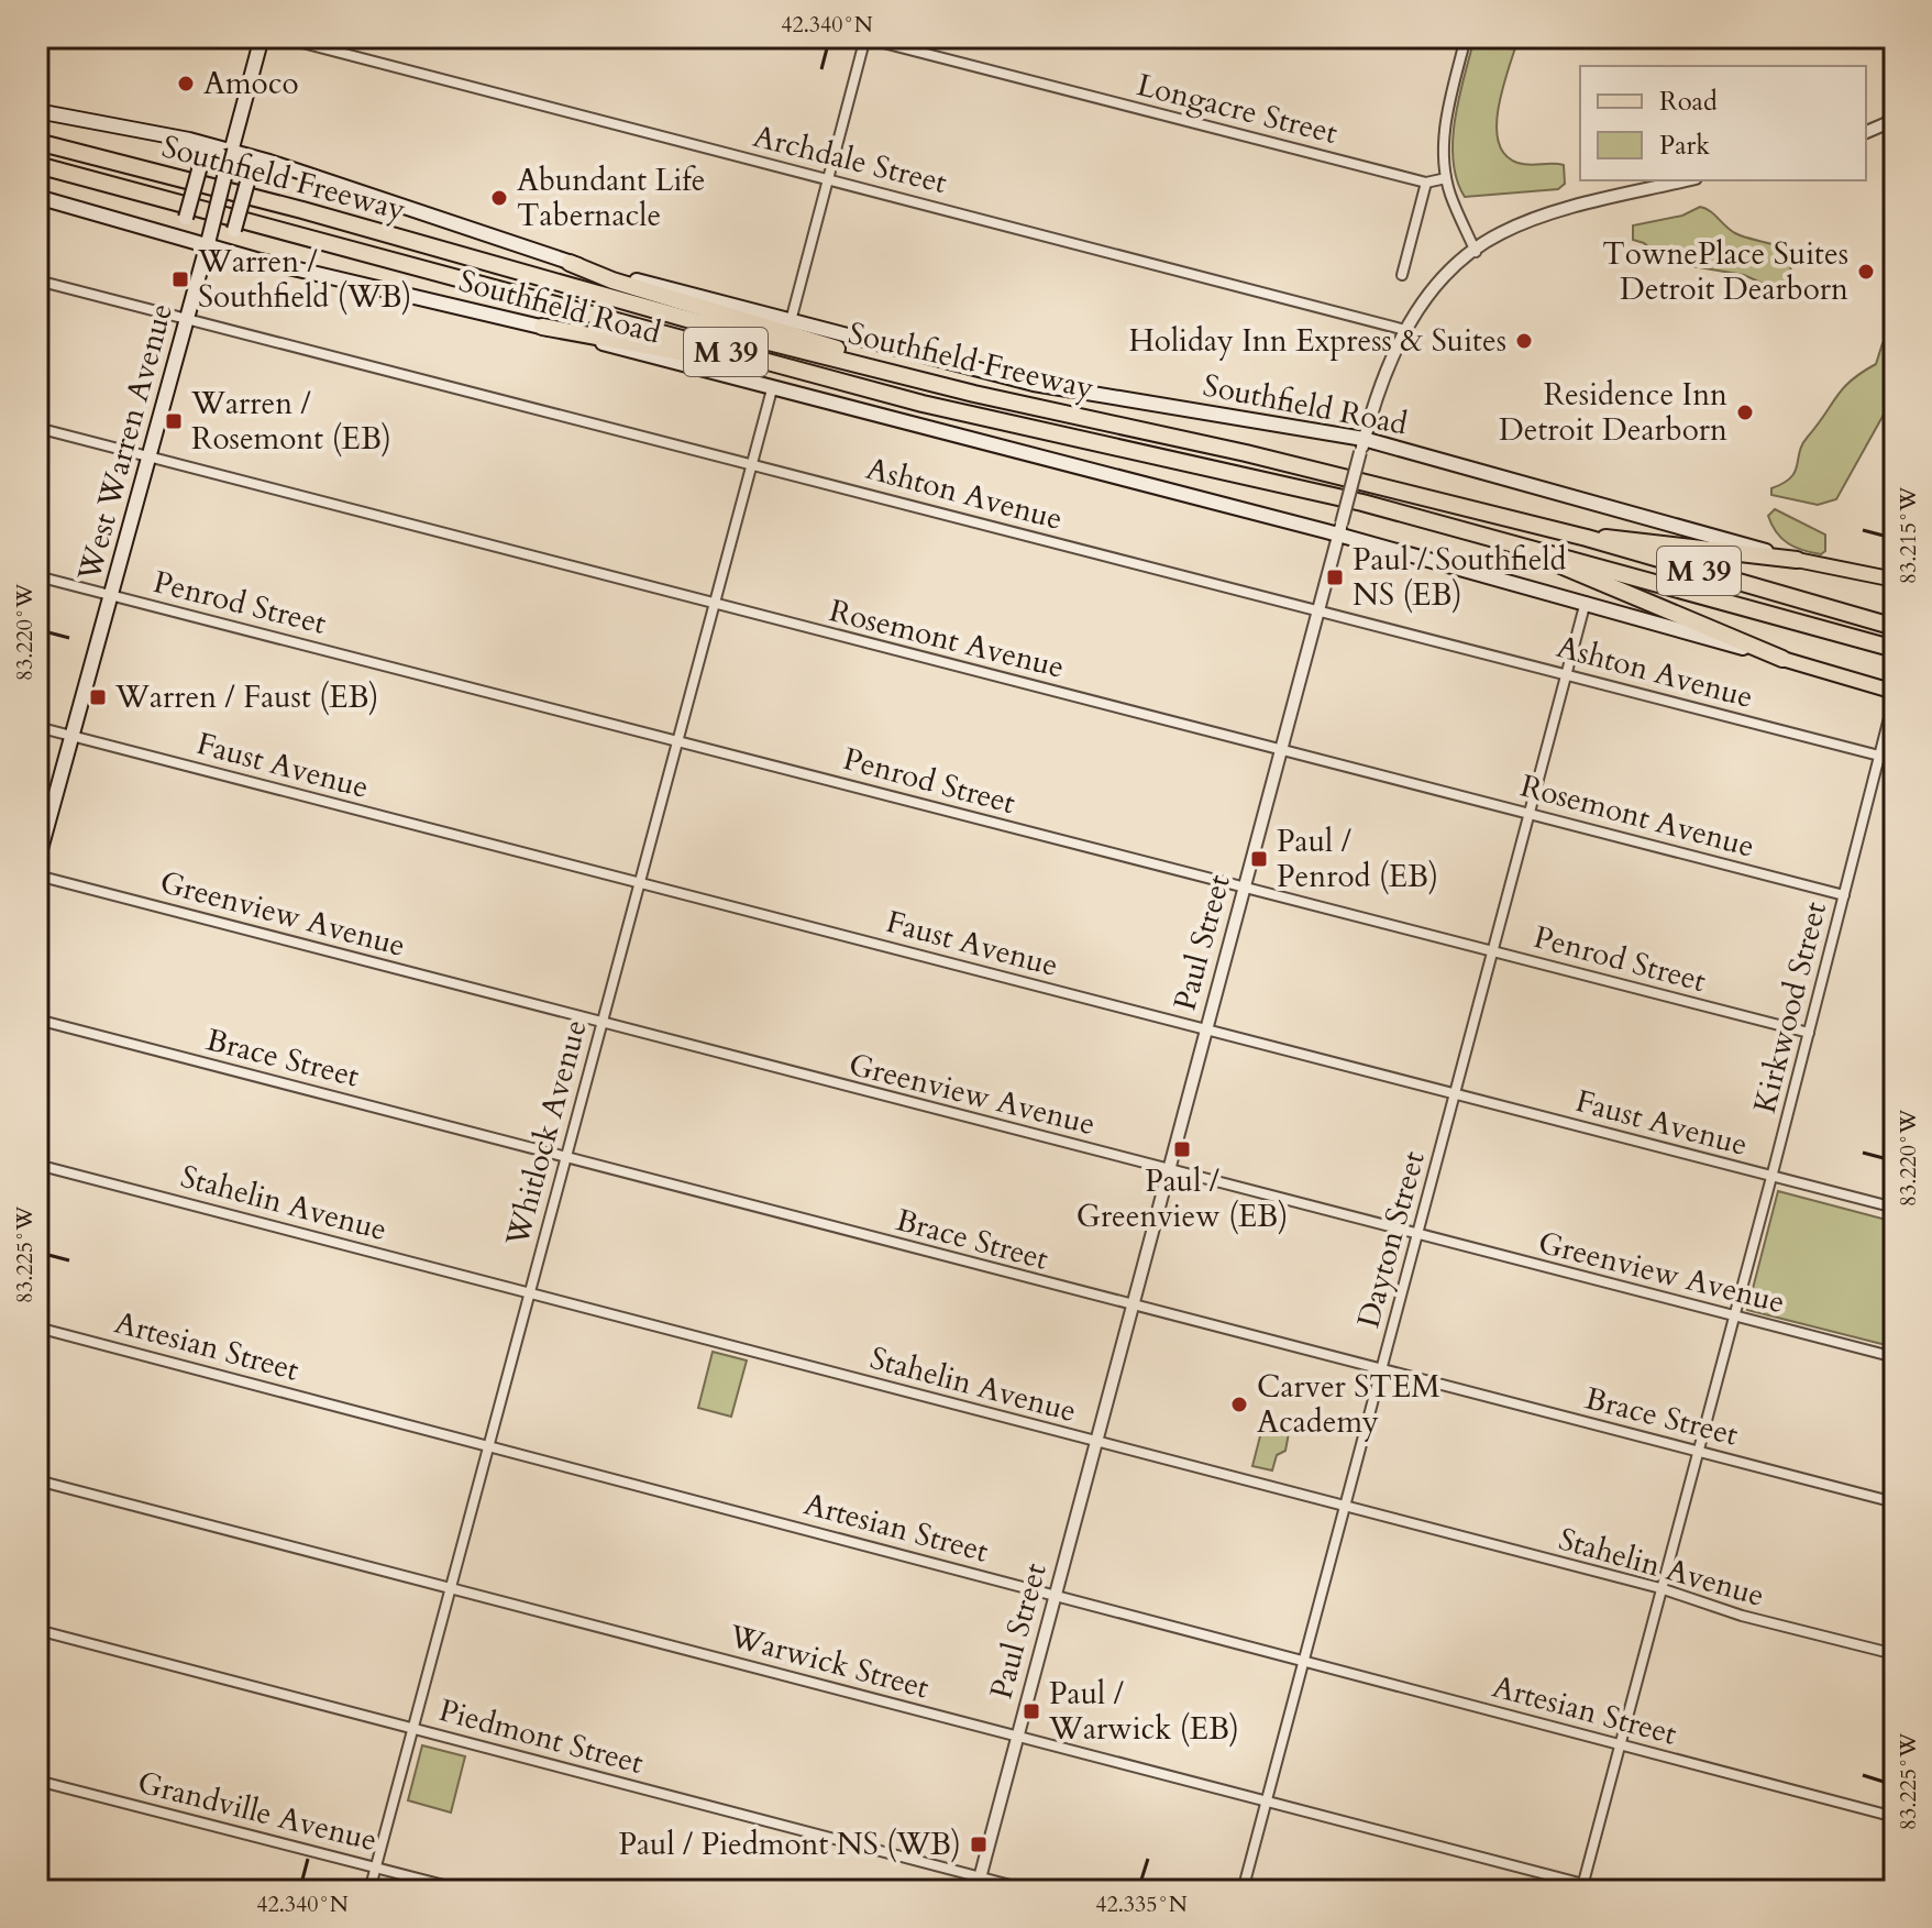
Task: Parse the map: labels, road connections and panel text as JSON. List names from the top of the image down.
{
  "streets": {
    "highway": ["Southfield Freeway", "M 39"],
    "main road": ["Southfield Road", "West Warren Avenue"],
    "street": [
      "Longacre Street",
      "Archdale Street",
      "Ashton Avenue",
      "Penrod Street",
      "Rosemont Avenue",
      "Faust Avenue",
      "Greenview Avenue",
      "Paul Street",
      "Kirkwood Street",
      "Brace Street",
      "Whitlock Avenue",
      "Stahelin Avenue",
      "Dayton Street",
      "Artesian Street",
      "Warwick Street",
      "Piedmont Street",
      "Grandville Avenue"
    ]
  },
  "crossings": [
    ["Archdale Street", "Paul Street"],
    ["Southfield Road", "West Warren Avenue"],
    ["Southfield Road", "Paul Street"],
    ["Southfield Road", "Whitlock Avenue"],
    ["Southfield Road", "Dayton Street"],
    ["West Warren Avenue", "Ashton Avenue"],
    ["West Warren Avenue", "Penrod Street"],
    ["West Warren Avenue", "Rosemont Avenue"],
    ["West Warren Avenue", "Faust Avenue"],
    ["Ashton Avenue", "Paul Street"],
    ["Ashton Avenue", "Kirkwood Street"],
    ["Ashton Avenue", "Whitlock Avenue"],
    ["Ashton Avenue", "Dayton Street"],
    ["Penrod Street", "Paul Street"],
    ["Penrod Street", "Kirkwood Street"],
    ["Penrod Street", "Whitlock Avenue"],
    ["Penrod Street", "Dayton Street"],
    ["Rosemont Avenue", "Paul Street"],
    ["Rosemont Avenue", "Kirkwood Street"],
    ["Rosemont Avenue", "Whitlock Avenue"],
    ["Rosemont Avenue", "Dayton Street"],
    ["Faust Avenue", "Paul Street"],
    ["Faust Avenue", "Kirkwood Street"],
    ["Faust Avenue", "Whitlock Avenue"],
    ["Faust Avenue", "Dayton Street"],
    ["Greenview Avenue", "Paul Street"],
    ["Greenview Avenue", "Kirkwood Street"],
    ["Greenview Avenue", "Whitlock Avenue"],
    ["Greenview Avenue", "Dayton Street"],
    ["Paul Street", "Brace Street"],
    ["Paul Street", "Stahelin Avenue"],
    ["Paul Street", "Artesian Street"],
    ["Paul Street", "Warwick Street"],
    ["Paul Street", "Piedmont Street"],
    ["Kirkwood Street", "Brace Street"],
    ["Kirkwood Street", "Stahelin Avenue"],
    ["Kirkwood Street", "Artesian Street"],
    ["Kirkwood Street", "Warwick Street"],
    ["Brace Street", "Whitlock Avenue"],
    ["Brace Street", "Dayton Street"],
    ["Whitlock Avenue", "Stahelin Avenue"],
    ["Whitlock Avenue", "Artesian Street"],
    ["Whitlock Avenue", "Warwick Street"],
    ["Whitlock Avenue", "Piedmont Street"],
    ["Whitlock Avenue", "Grandville Avenue"],
    ["Stahelin Avenue", "Dayton Street"],
    ["Dayton Street", "Artesian Street"],
    ["Dayton Street", "Warwick Street"]
  ],
  "places": {
    "other": [
      "Amoco",
      "Abundant Life Tabernacle",
      "TownePlace Suites Detroit Dearborn",
      "Holiday Inn Express & Suites",
      "Residence Inn Detroit Dearborn",
      "Carver STEM Academy"
    ],
    "transit": [
      "Warren / Southfield (WB)",
      "Warren / Rosemont (EB)",
      "Paul / Southfield NS (EB)",
      "Warren / Faust (EB)",
      "Paul / Penrod (EB)",
      "Paul / Greenview (EB)",
      "Paul / Warwick (EB)",
      "Paul / Piedmont NS (WB)"
    ]
  },
  "legend": ["Road", "Park"],
  "coordinates": [
    "42.340°N",
    "83.215°W",
    "83.220°W",
    "83.225°W",
    "42.335°N"
  ]
}
